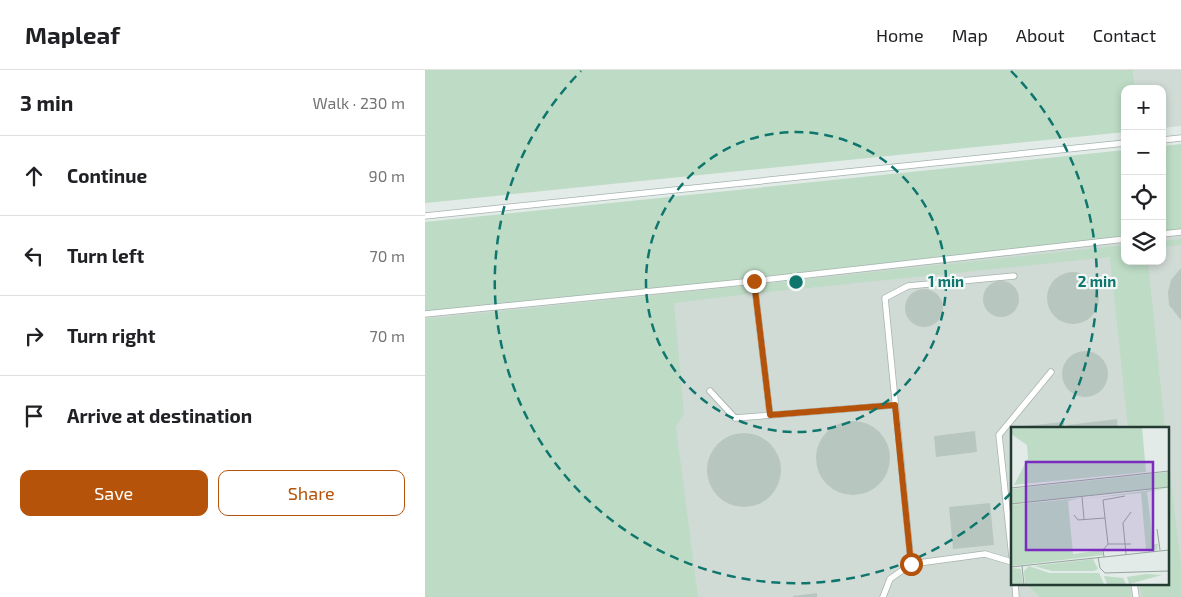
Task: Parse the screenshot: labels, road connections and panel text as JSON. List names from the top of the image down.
{
  "page": {
    "header": "Mapleaf",
    "nav": [
      "Home",
      "Map",
      "About",
      "Contact"
    ],
    "heading": ["3 min", "Walk · 230 m"],
    "map_buttons": ["+", "−"],
    "list": [
      ["Continue", "90 m"],
      ["Turn left", "70 m"],
      ["Turn right", "70 m"],
      "Arrive at destination"
    ],
    "buttons": ["Save", "Share"]
  },
  "rings": ["1 min", "2 min"]
}
